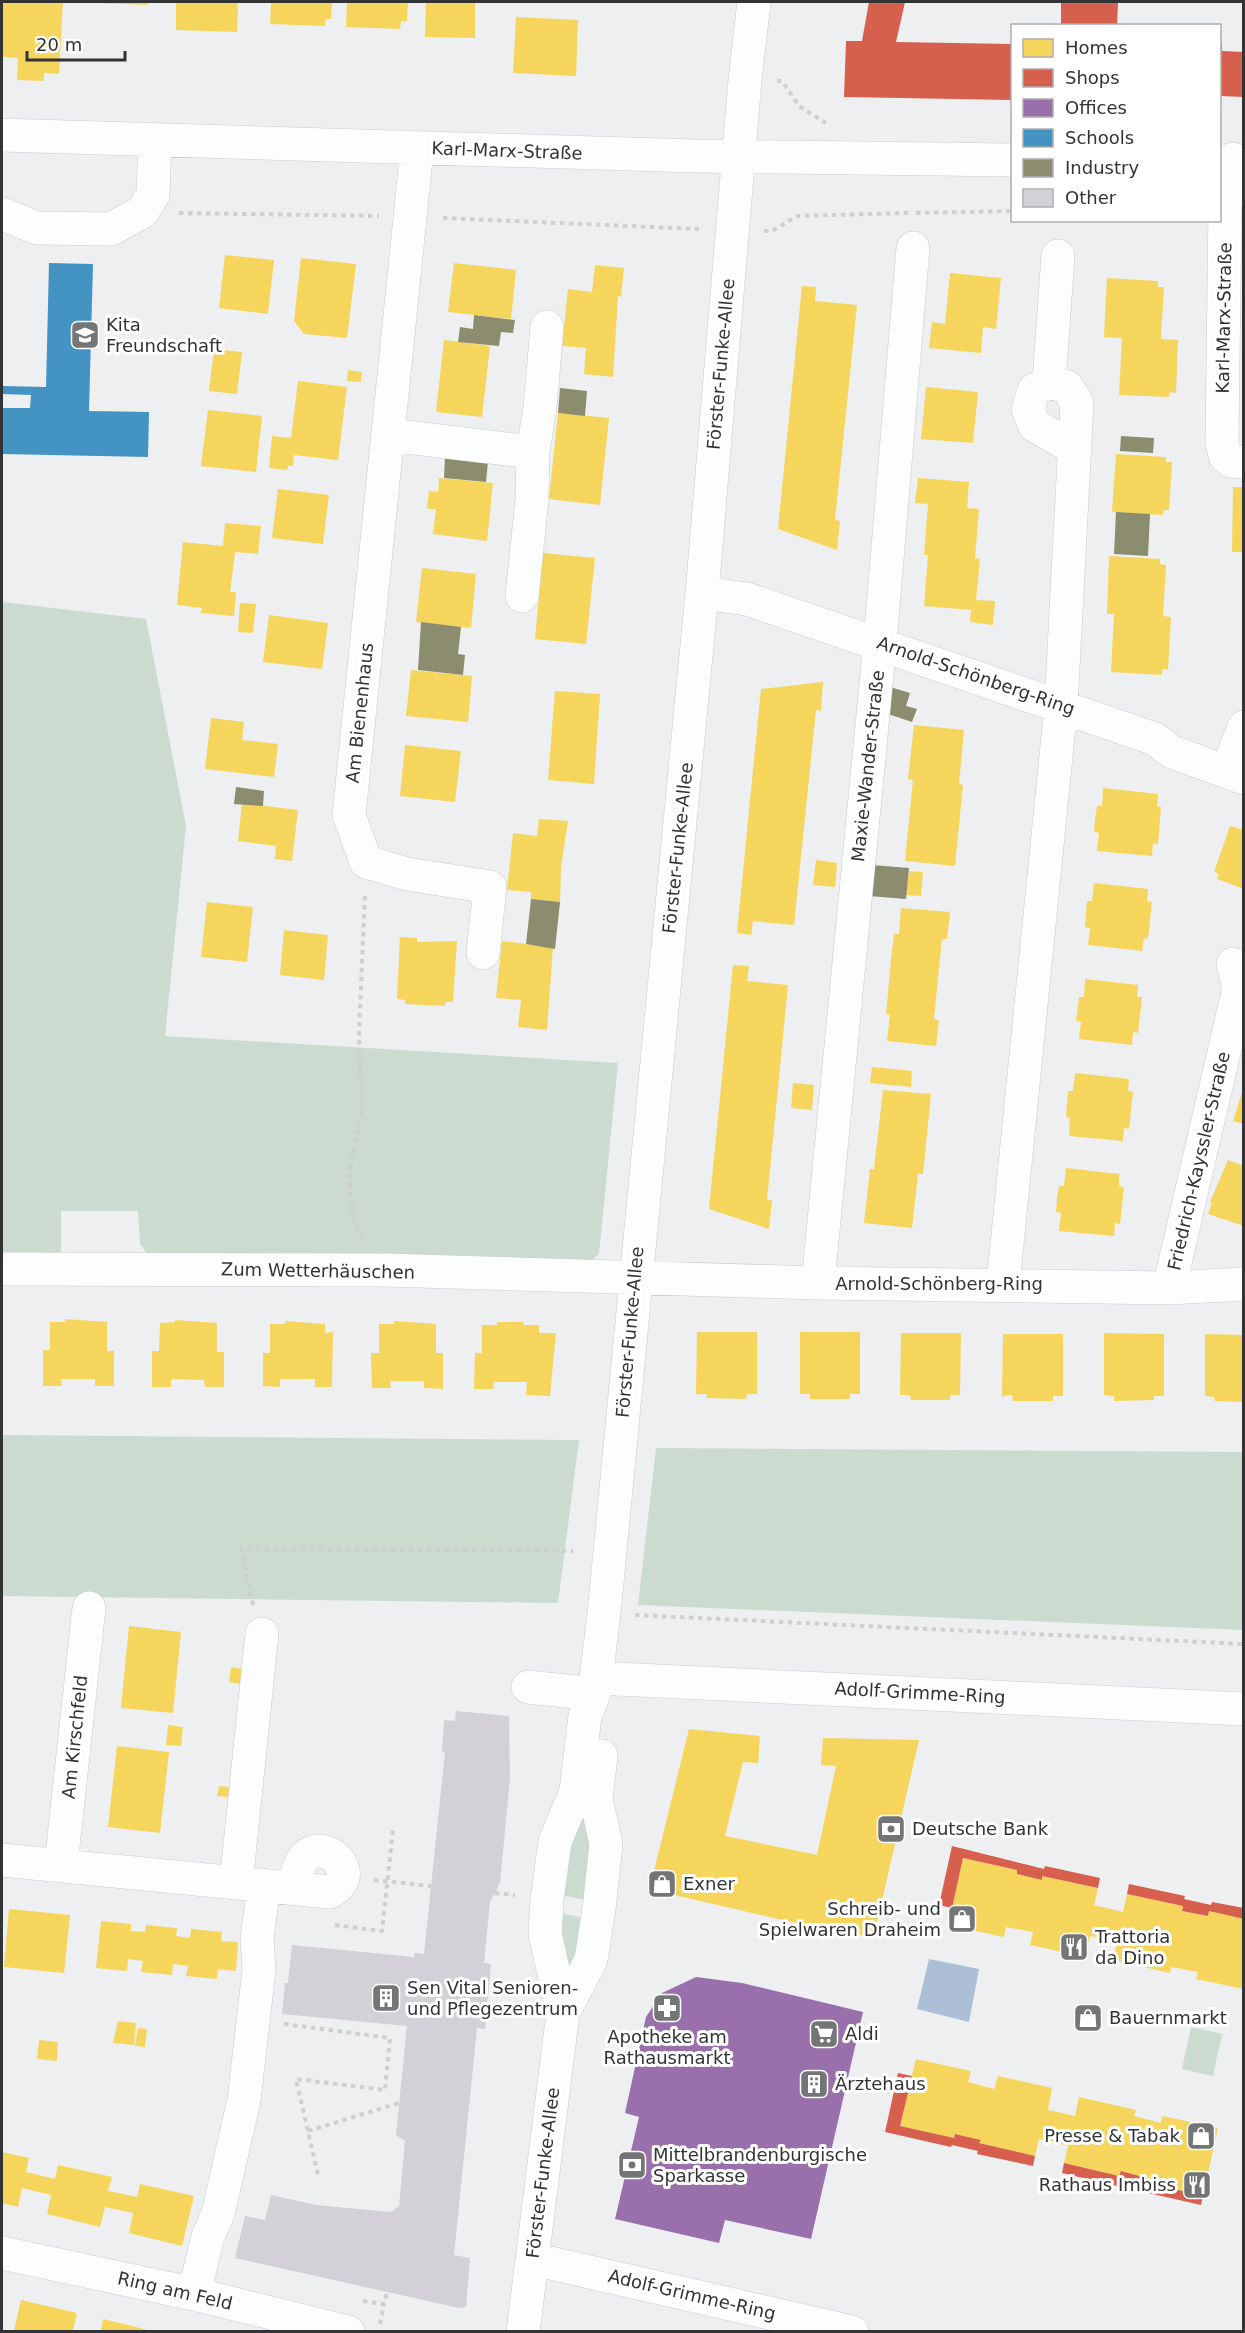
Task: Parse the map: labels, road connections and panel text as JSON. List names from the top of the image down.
{
  "streets": {
    "street": [
      "Karl-Marx-Straße",
      "Förster-Funke-Allee",
      "Arnold-Schönberg-Ring",
      "Am Bienenhaus",
      "Maxie-Wander-Straße",
      "Friedrich-Kayssler-Straße",
      "Zum Wetterhäuschen",
      "Adolf-Grimme-Ring",
      "Am Kirschfeld",
      "Ring am Feld"
    ]
  },
  "crossings": [
    ["Karl-Marx-Straße", "Förster-Funke-Allee"],
    ["Karl-Marx-Straße", "Am Bienenhaus"],
    ["Förster-Funke-Allee", "Arnold-Schönberg-Ring"],
    ["Förster-Funke-Allee", "Zum Wetterhäuschen"],
    ["Förster-Funke-Allee", "Adolf-Grimme-Ring"],
    ["Arnold-Schönberg-Ring", "Maxie-Wander-Straße"],
    ["Arnold-Schönberg-Ring", "Friedrich-Kayssler-Straße"],
    ["Arnold-Schönberg-Ring", "Zum Wetterhäuschen"]
  ],
  "places": {
    "school or university": ["Kita Freundschaft"],
    "bank": ["Deutsche Bank", "Mittelbrandenburgische Sparkasse"],
    "shop": [
      "Exner",
      "Schreib- und Spielwaren Draheim",
      "Bauernmarkt",
      "Presse & Tabak"
    ],
    "restaurant": ["Trattoria da Dino", "Rathaus Imbiss"],
    "building": ["Sen Vital Senioren- und Pflegezentrum", "Ärztehaus"],
    "pharmacy": ["Apotheke am Rathausmarkt"],
    "supermarket": ["Aldi"]
  },
  "legend": [
    "Homes",
    "Shops",
    "Offices",
    "Schools",
    "Industry",
    "Other"
  ],
  "scale_bar": "20 m"
}
